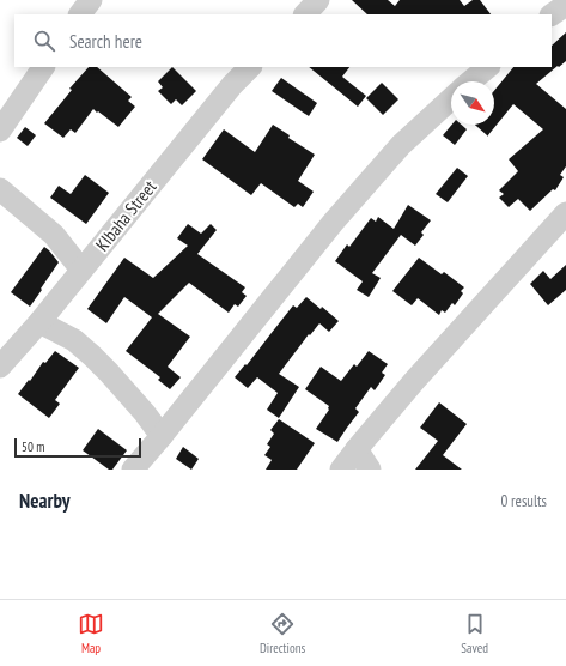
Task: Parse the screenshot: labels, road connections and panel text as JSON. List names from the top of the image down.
{
  "streets": {
    "street": ["KIbaha Street"]
  },
  "scale_bar": "50 m",
  "north": "bottom right",
  "page": {
    "search": "Search here",
    "scale": "50 m",
    "heading": ["Nearby", "0 results"],
    "nav": ["Map", "Directions", "Saved"]
  }
}
